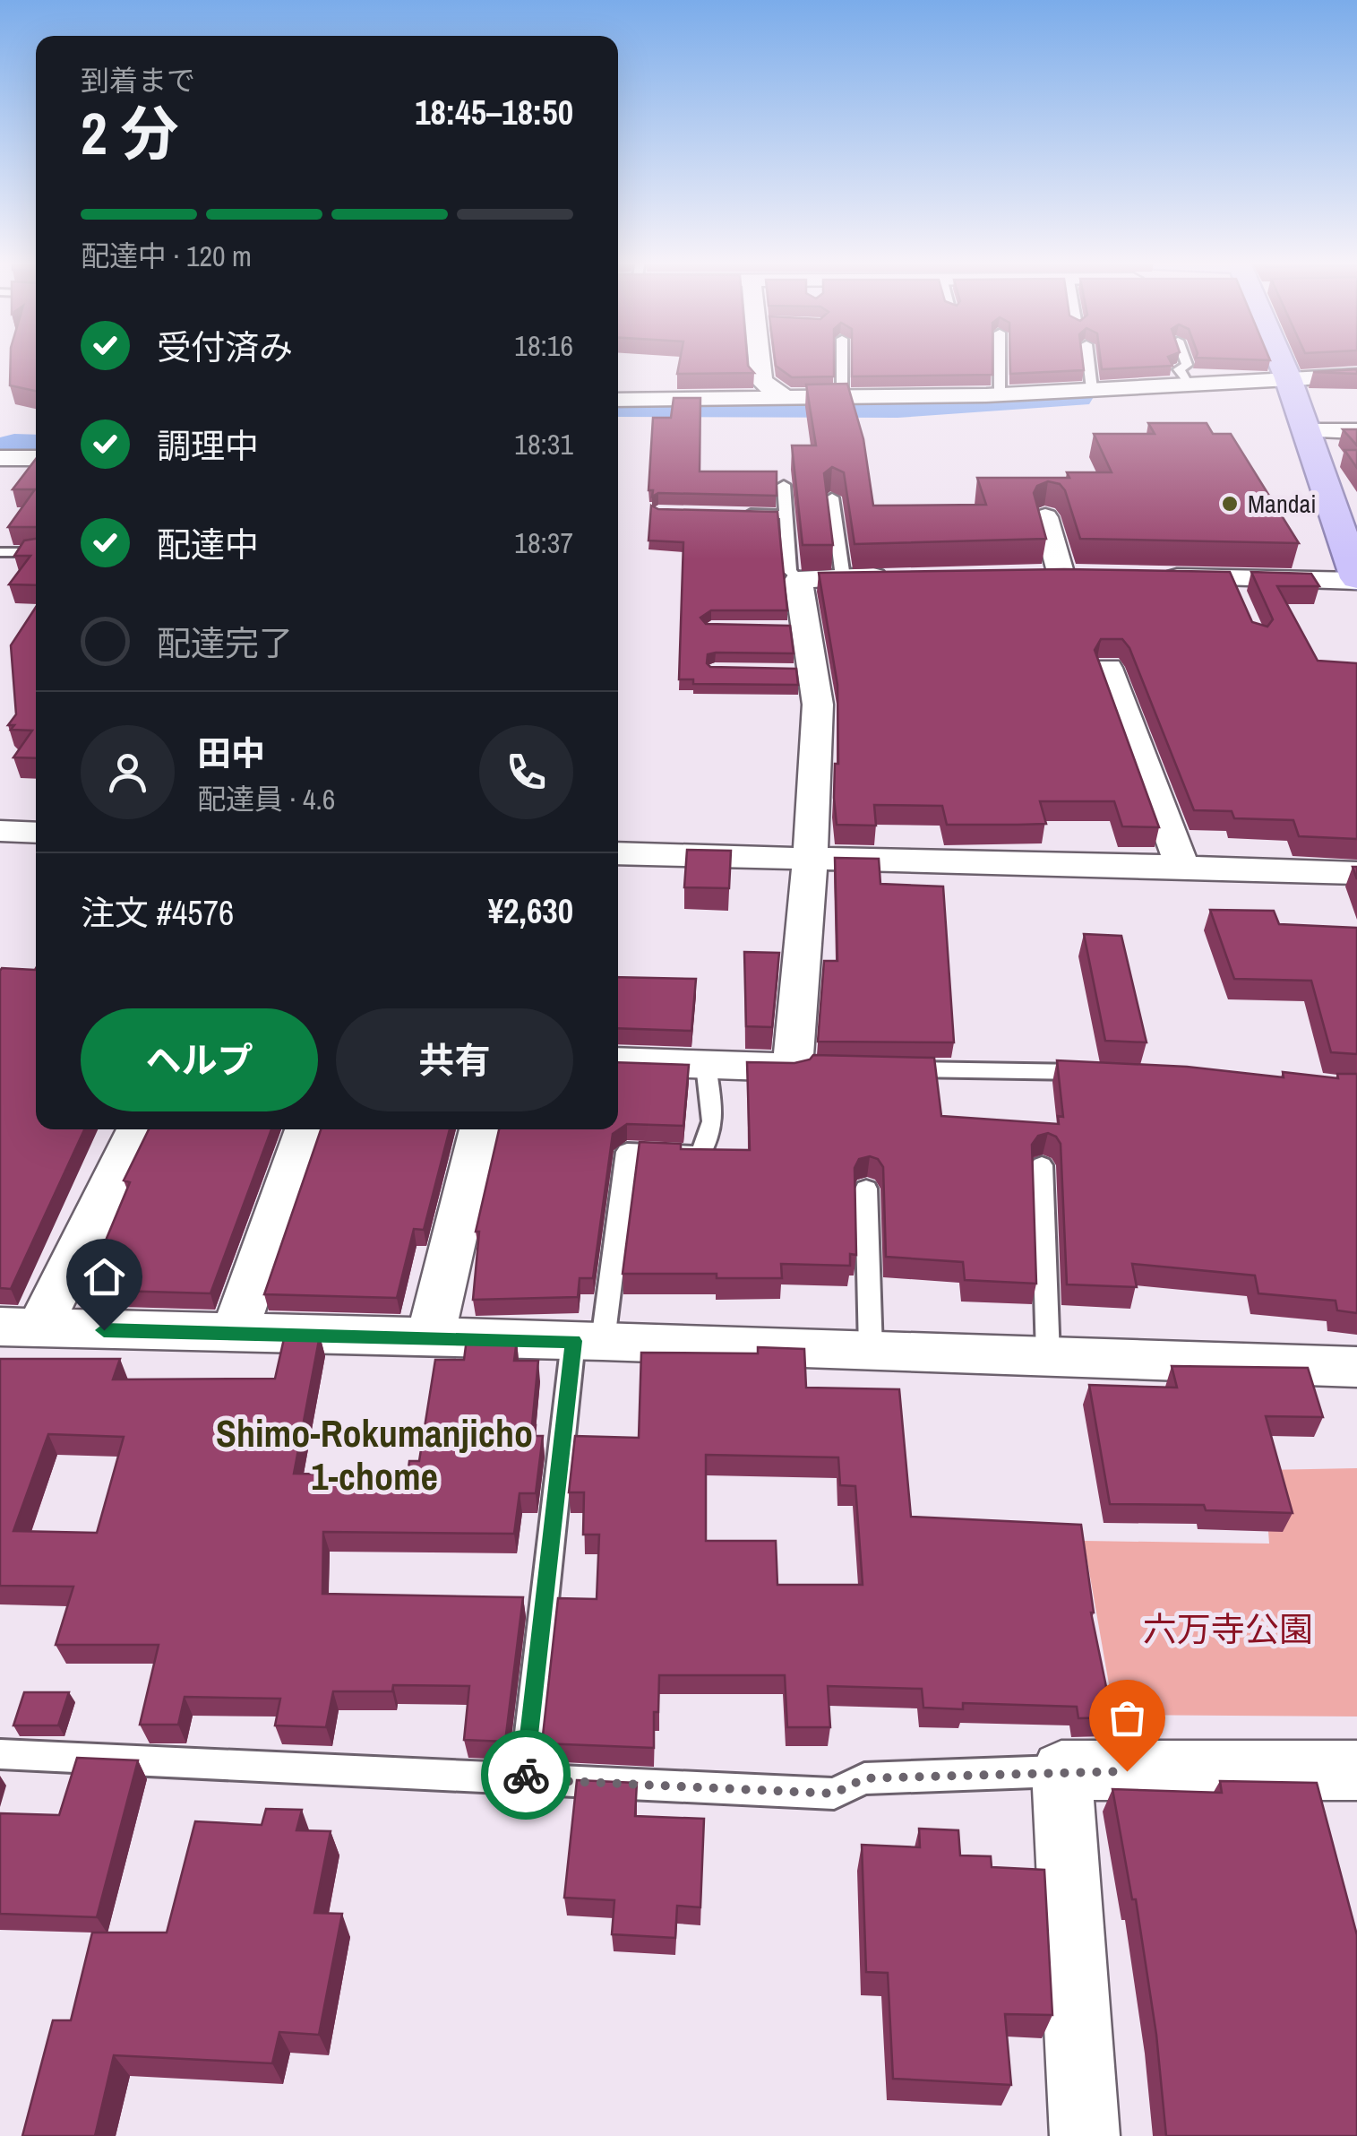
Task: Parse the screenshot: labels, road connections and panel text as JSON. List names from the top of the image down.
{
  "districts": ["Shimo-Rokumanjicho 1-chome"],
  "parks": ["六万寺公園"],
  "places": ["Mandai"],
  "page": {
    "heading": ["2 分", "到着まで", "18:45–18:50"],
    "panel": [
      "田中",
      "配達員 · 4.6",
      "注文 #4576",
      "¥2,630"
    ],
    "bar": "配達中 · 120 m",
    "list": [
      ["受付済み", "18:16"],
      ["調理中", "18:31"],
      ["配達中", "18:37"],
      "配達完了"
    ],
    "buttons": ["ヘルプ", "共有"]
  }
}
